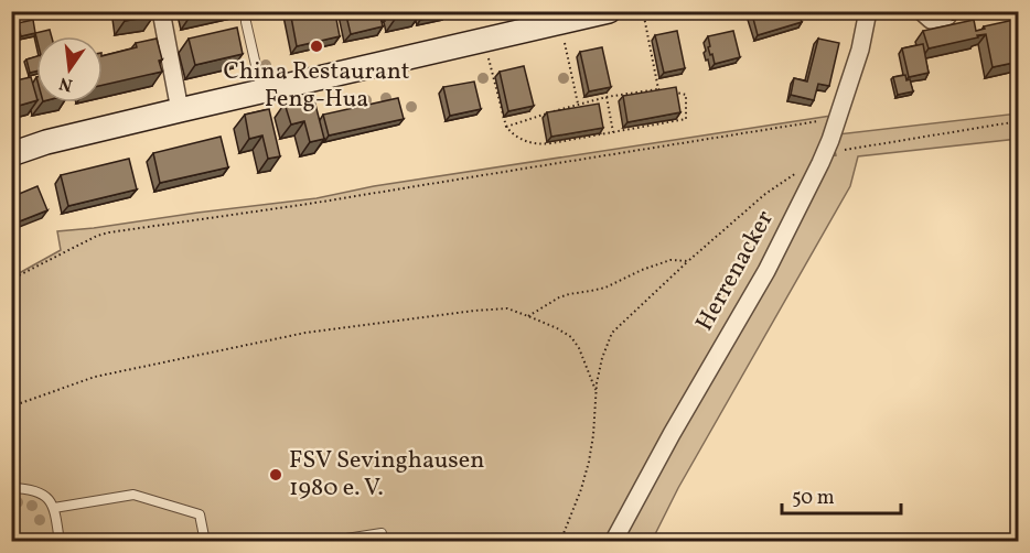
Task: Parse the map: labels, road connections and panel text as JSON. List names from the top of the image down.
{
  "streets": {
    "street": ["Herrenacker"]
  },
  "places": ["China Restaurant Feng-Hua", "FSV Sevinghausen 1980 e. V."],
  "scale_bar": "50 m",
  "north": "bottom"
}
